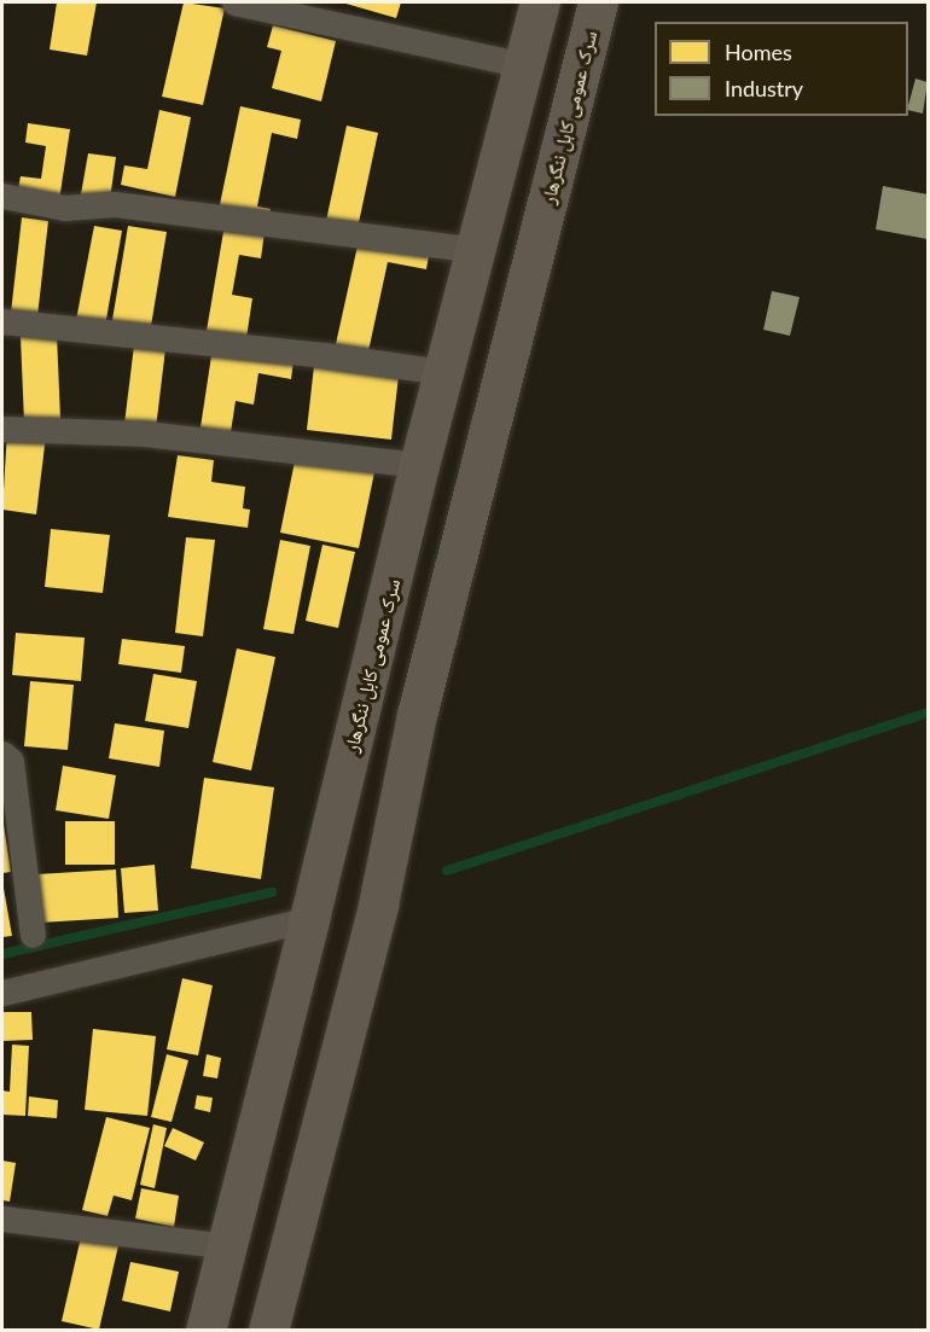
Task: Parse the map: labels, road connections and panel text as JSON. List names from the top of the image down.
{
  "streets": {
    "highway": ["سرک عمومی کابل ننگرهار"]
  },
  "legend": ["Homes", "Industry"]
}
